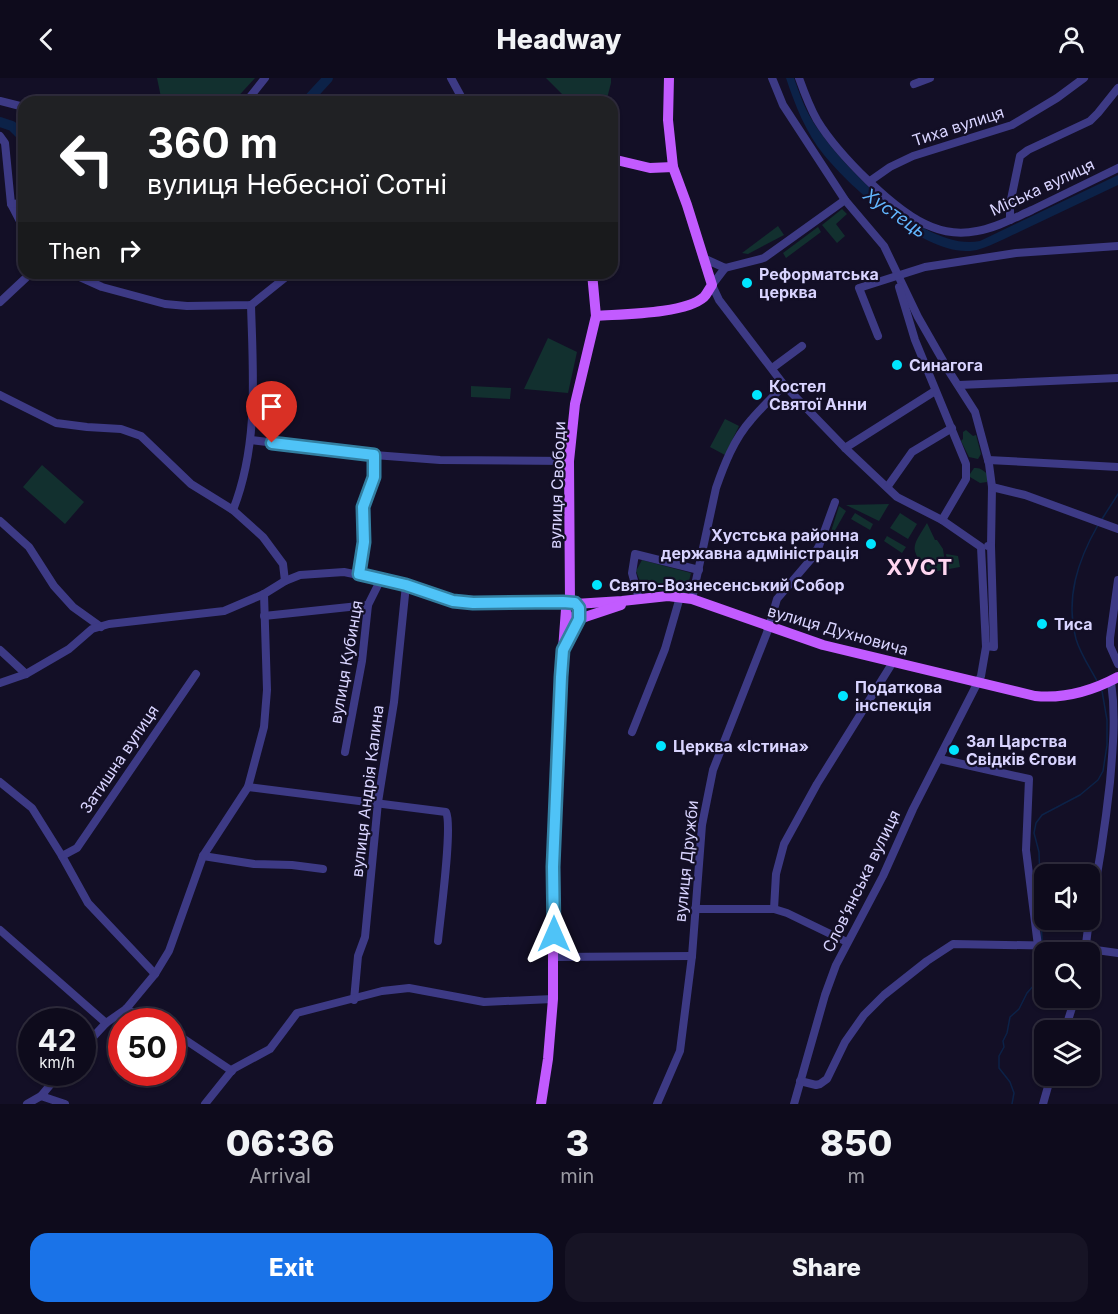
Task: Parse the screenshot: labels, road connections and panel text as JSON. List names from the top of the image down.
{
  "streets": {
    "main road": ["вулиця Свободи", "вулиця Духновича"],
    "street": [
      "Тиха вулиця",
      "Міська вулиця",
      "вулиця Кубинця",
      "Затишна вулиця",
      "вулиця Андрія Калина",
      "вулиця Дружби",
      "Словʼянська вулиця"
    ]
  },
  "crossings": [
    ["Тиха вулиця", "Міська вулиця"],
    ["вулиця Духновича", "вулиця Дружби"],
    ["вулиця Духновича", "Словʼянська вулиця"]
  ],
  "districts": ["ХУСТ"],
  "water": ["Хустець"],
  "places": [
    "Реформатська церква",
    "Синагога",
    "Костел Святої Анни",
    "Хустська районна державна адміністрація",
    "Свято-Вознесенський Собор",
    "Тиса",
    "Податкова інспекція",
    "Церква «Істина»",
    "Зал Царства Свідків Єгови"
  ],
  "page": {
    "header": "Headway",
    "turn": ["360 m", "вулиця Небесної Сотні"],
    "then": "Then",
    "speed": "42 km/h",
    "limit": "50",
    "eta": [
      "06:36",
      "Arrival",
      "3",
      "min",
      "850",
      "m"
    ],
    "buttons": ["Exit", "Share"]
  }
}
